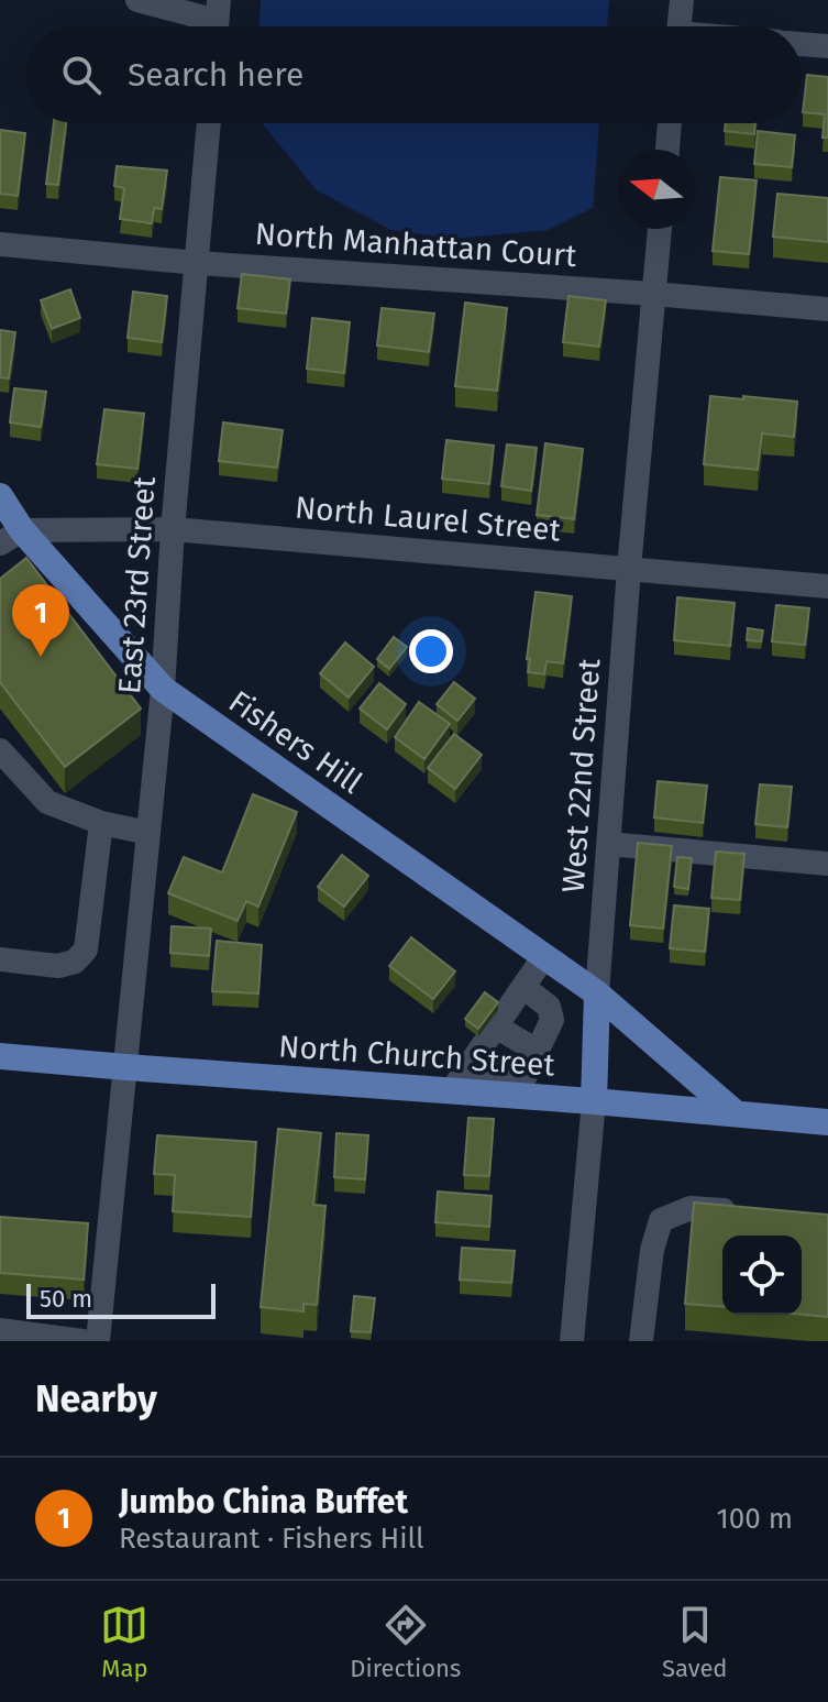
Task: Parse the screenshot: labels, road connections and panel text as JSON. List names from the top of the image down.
{
  "streets": {
    "main road": ["Fishers Hill", "West 22nd Street", "North Church Street"],
    "street": ["North Manhattan Court", "North Laurel Street", "East 23rd Street"]
  },
  "crossings": [
    ["North Manhattan Court", "East 23rd Street"],
    ["North Manhattan Court", "West 22nd Street"],
    ["North Laurel Street", "East 23rd Street"],
    ["North Laurel Street", "Fishers Hill"],
    ["North Laurel Street", "West 22nd Street"],
    ["East 23rd Street", "Fishers Hill"],
    ["East 23rd Street", "North Church Street"],
    ["Fishers Hill", "West 22nd Street"],
    ["Fishers Hill", "North Church Street"],
    ["West 22nd Street", "North Church Street"]
  ],
  "scale_bar": "50 m",
  "north": "left",
  "page": {
    "search": "Search here",
    "pins": "1",
    "scale": "50 m",
    "heading": "Nearby",
    "list": [
      {
        "mark": "1",
        "name": "Jumbo China Buffet",
        "note": "Restaurant · Fishers Hill",
        "value": "100 m"
      }
    ],
    "nav": ["Map", "Directions", "Saved"]
  }
}
